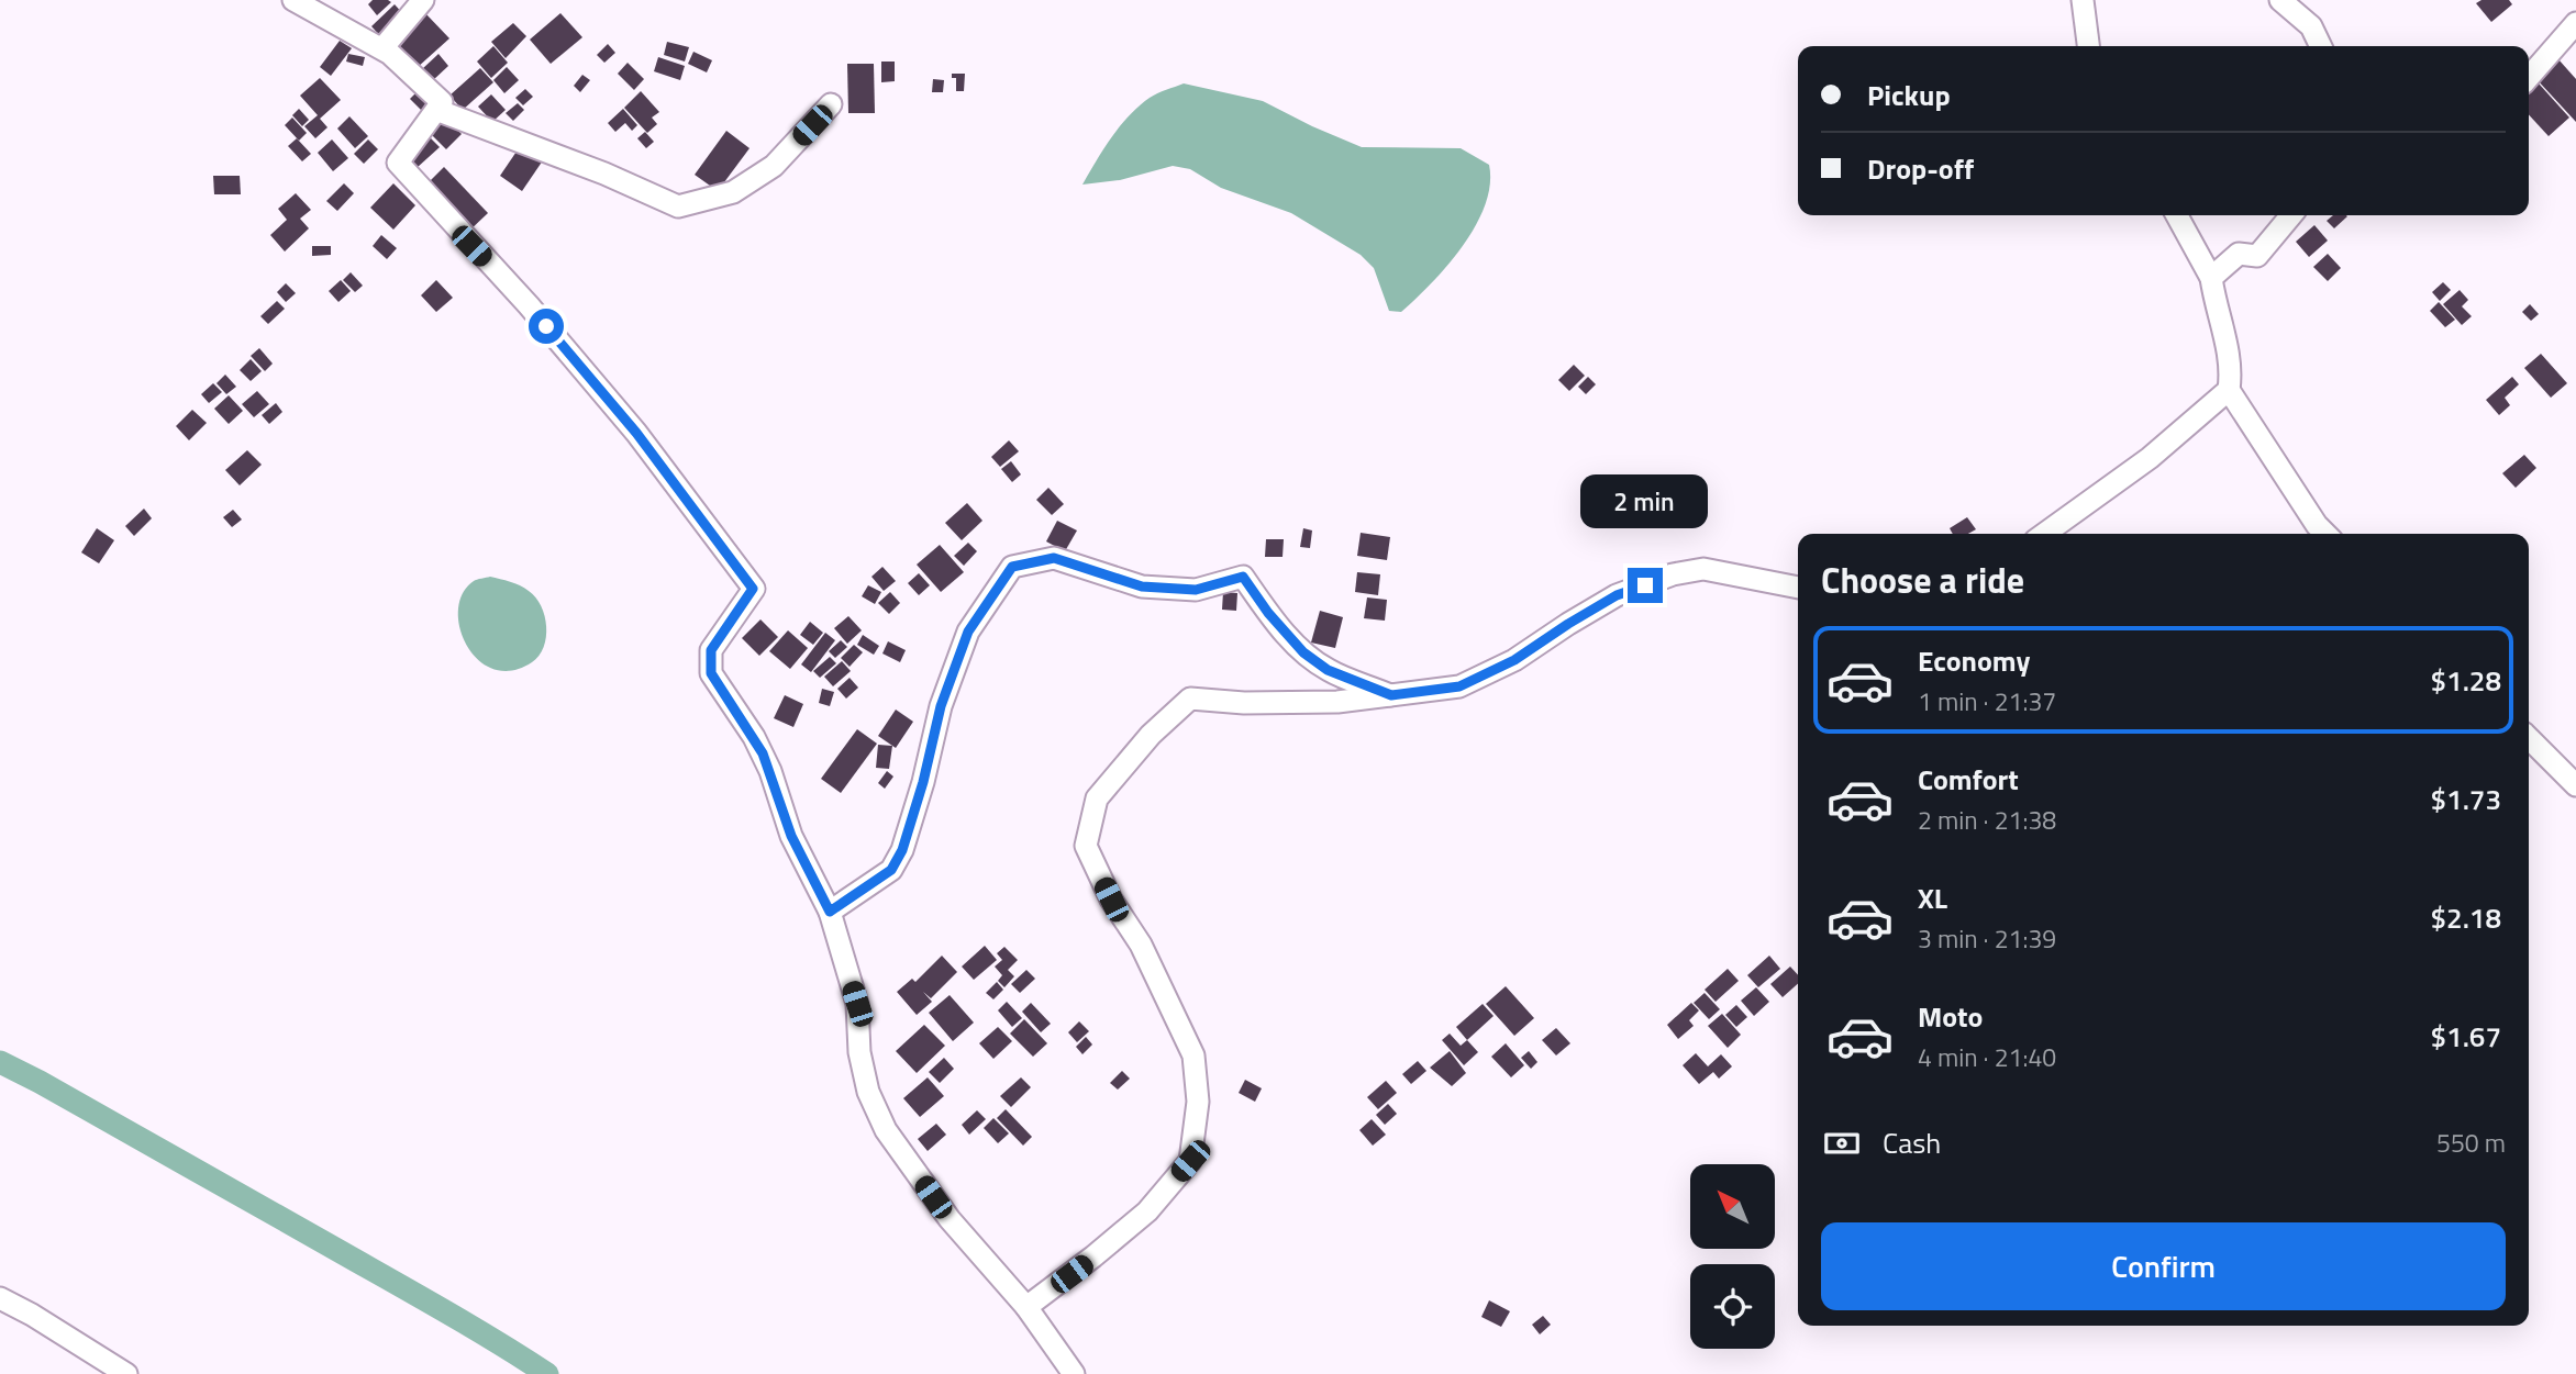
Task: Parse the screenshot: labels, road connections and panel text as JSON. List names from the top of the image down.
{
  "north": "top left",
  "page": {
    "banner": ["Pickup", "Drop-off"],
    "bubble": "2 min",
    "heading": "Choose a ride",
    "list": [
      {
        "name": "Economy",
        "note": "1 min · 21:37",
        "value": "$1.28"
      },
      {
        "name": "Comfort",
        "note": "2 min · 21:38",
        "value": "$1.73"
      },
      {
        "name": "XL",
        "note": "3 min · 21:39",
        "value": "$2.18"
      },
      {
        "name": "Moto",
        "note": "4 min · 21:40",
        "value": "$1.67"
      }
    ],
    "pay": ["Cash", "550 m"],
    "buttons": "Confirm"
  }
}
